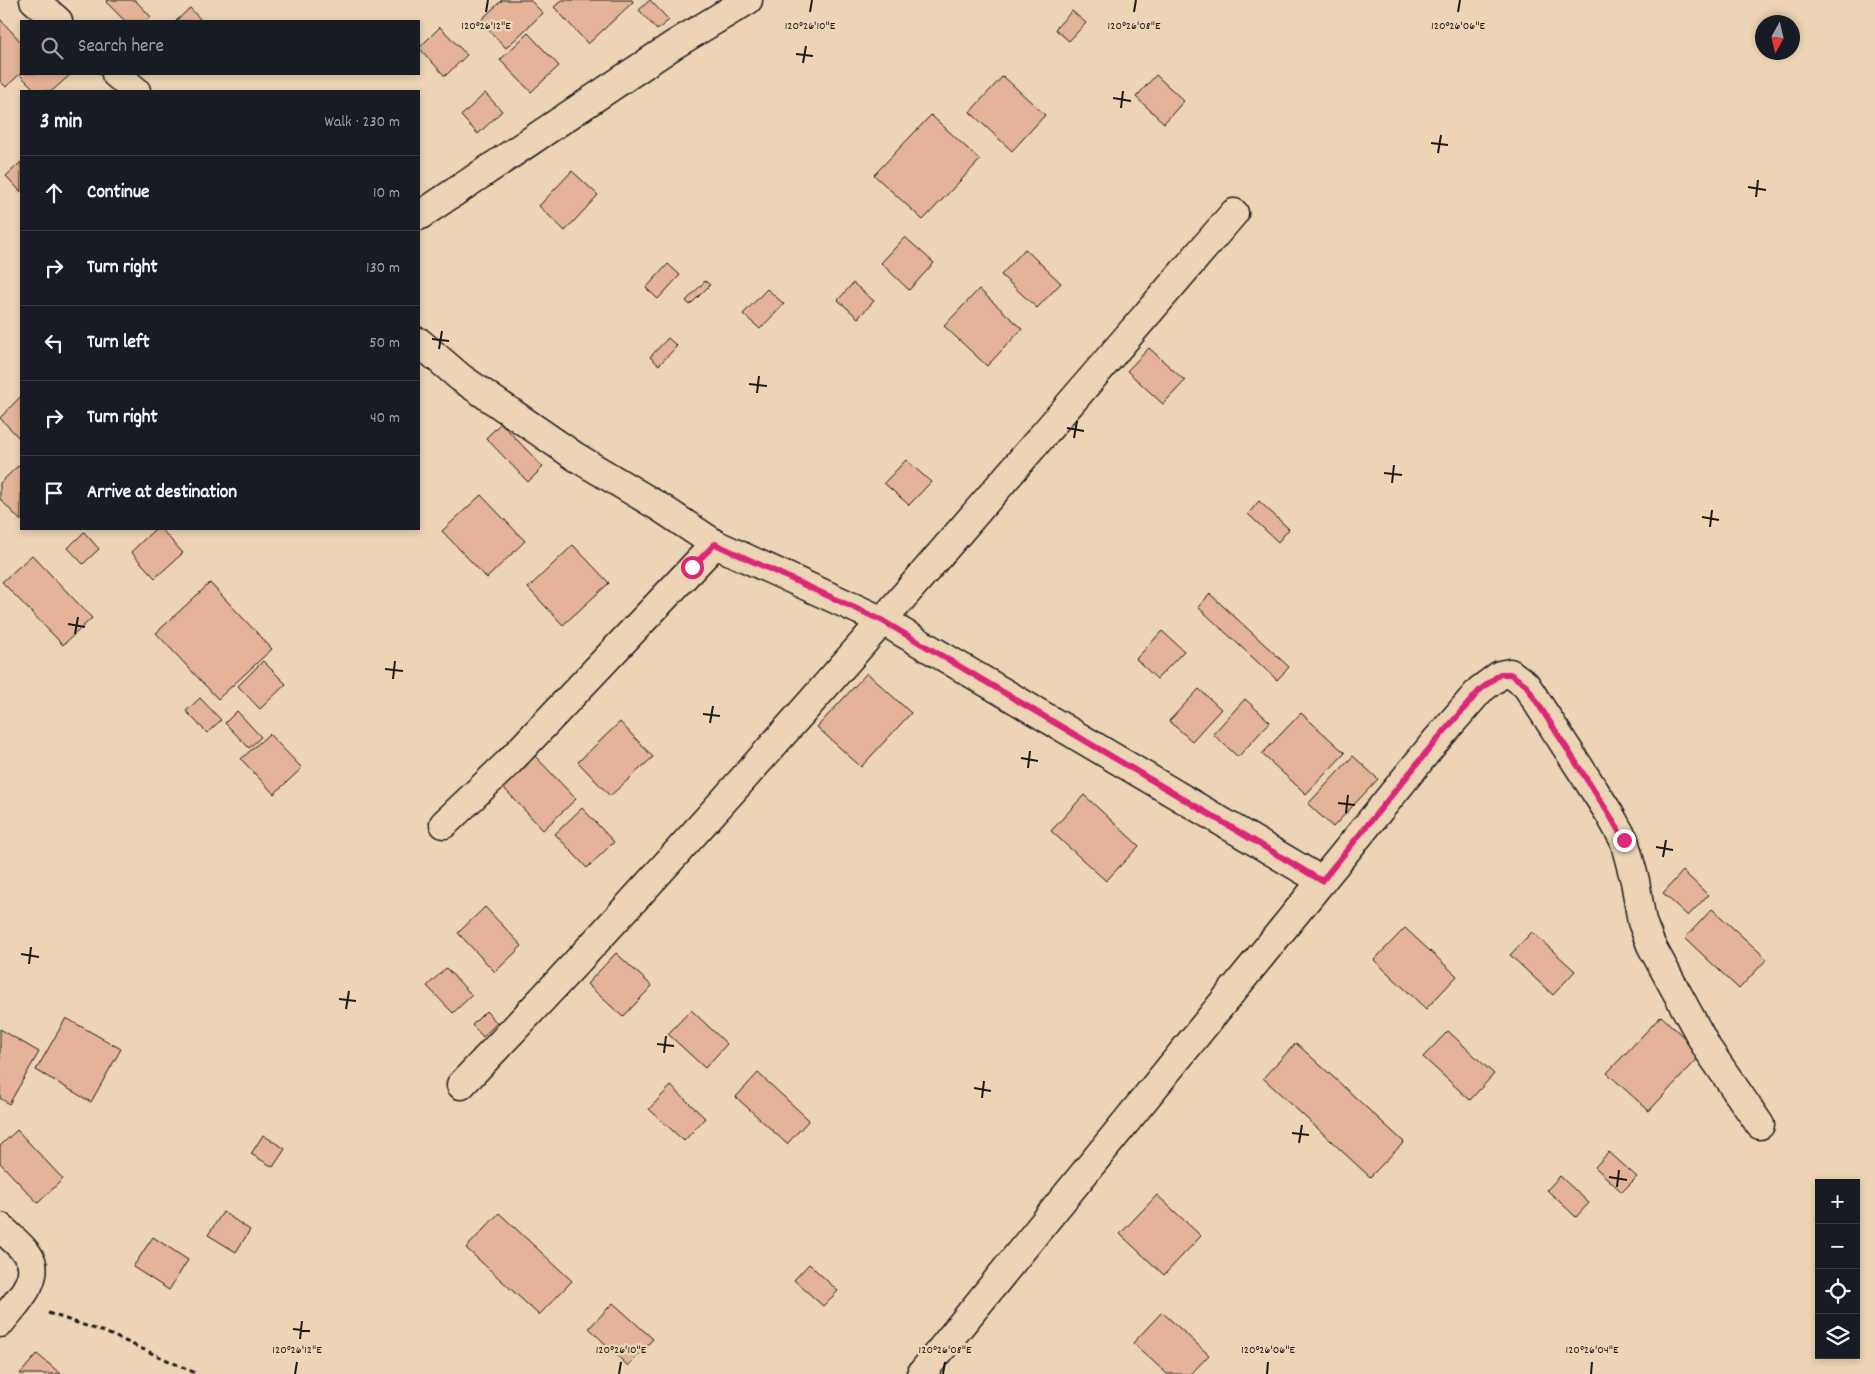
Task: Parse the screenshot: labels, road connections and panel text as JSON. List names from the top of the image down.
{
  "north": "bottom",
  "page": {
    "search": "Search here",
    "heading": ["3 min", "Walk · 230 m"],
    "list": [
      ["Continue", "10 m"],
      ["Turn right", "130 m"],
      ["Turn left", "50 m"],
      ["Turn right", "40 m"],
      "Arrive at destination"
    ],
    "map_buttons": ["+", "−"]
  },
  "coordinates": [
    "120°26'12\"E",
    "120°26'10\"E",
    "120°26'08\"E",
    "120°26'06\"E",
    "120°26'04\"E"
  ]
}
